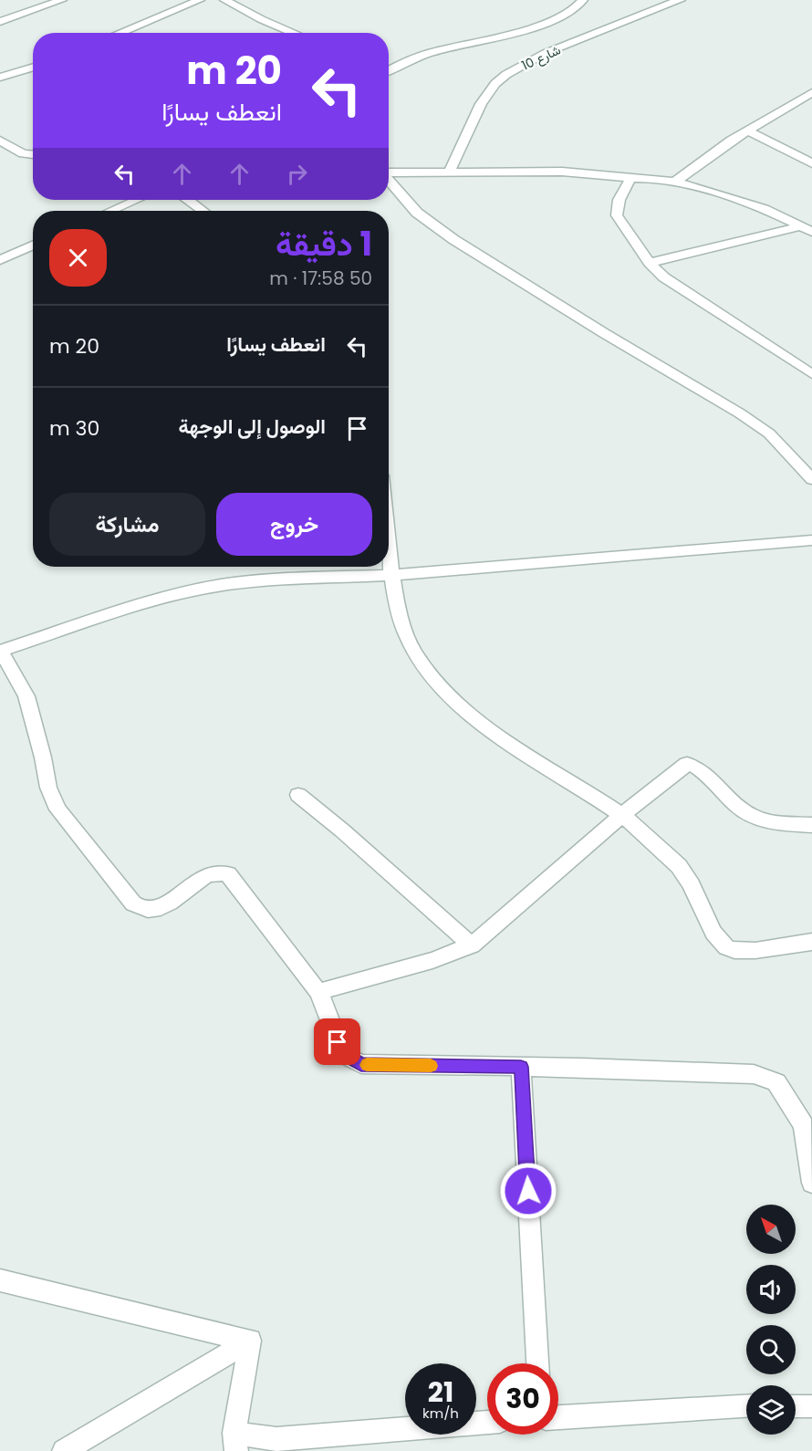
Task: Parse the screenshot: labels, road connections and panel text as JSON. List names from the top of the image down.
{
  "streets": {
    "street": ["شارع 10"]
  },
  "north": "top left",
  "page": {
    "turn": ["20 m", "انعطف يسارًا"],
    "heading": ["1 دقيقة", "50 m · 17:58"],
    "list": [
      {
        "name": "انعطف يسارًا",
        "value": "20 m"
      },
      {
        "name": "الوصول إلى الوجهة",
        "value": "30 m"
      }
    ],
    "buttons": ["خروج", "مشاركة"],
    "speed": "21 km/h",
    "limit": "30"
  }
}
